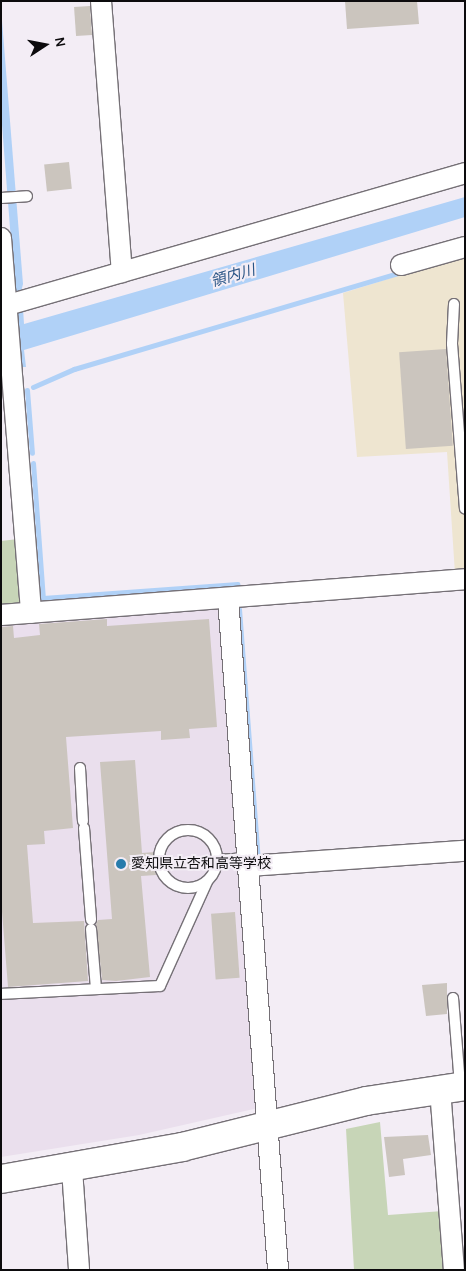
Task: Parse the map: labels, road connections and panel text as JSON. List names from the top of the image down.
{
  "water": ["領内川"],
  "places": ["愛知県立杏和高等学校"],
  "north": "right"
}
